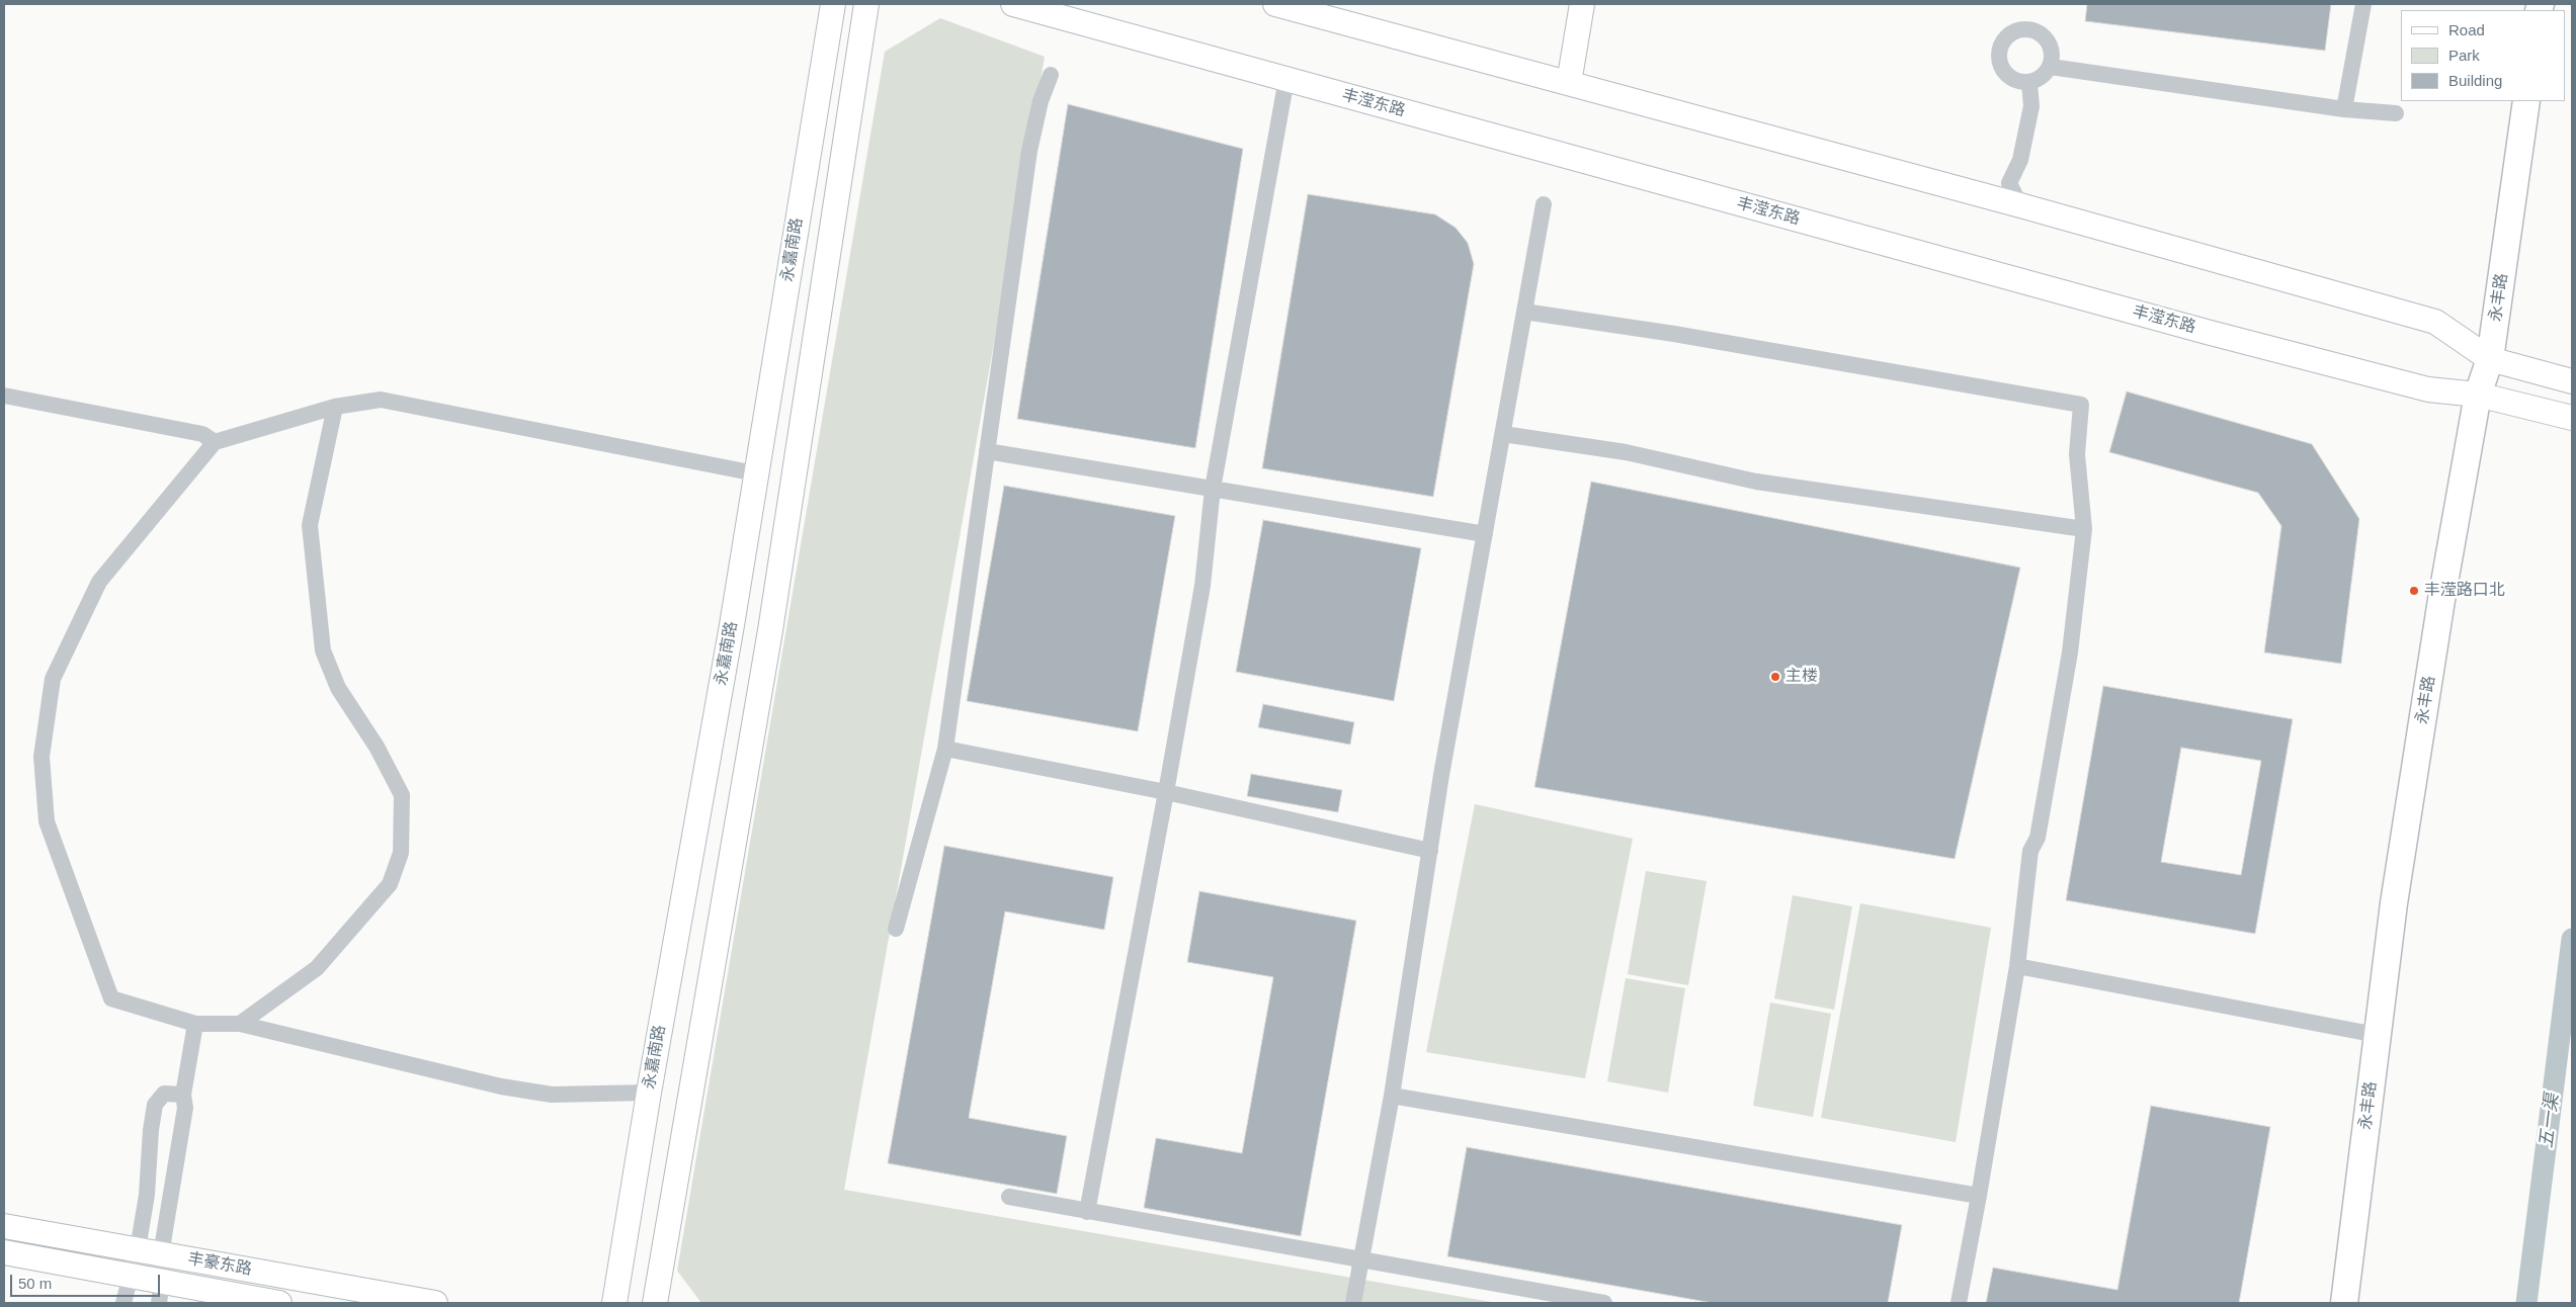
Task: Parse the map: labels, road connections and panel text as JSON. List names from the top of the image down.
{
  "streets": {
    "main road": ["永丰路"],
    "street": ["丰滢东路", "永嘉南路", "丰豪东路"]
  },
  "crossings": [
    ["丰滢东路", "永丰路"]
  ],
  "water": ["五一渠"],
  "places": ["丰滢路口北", "主楼"],
  "legend": ["Road", "Park", "Building"],
  "scale_bar": "50 m"
}
